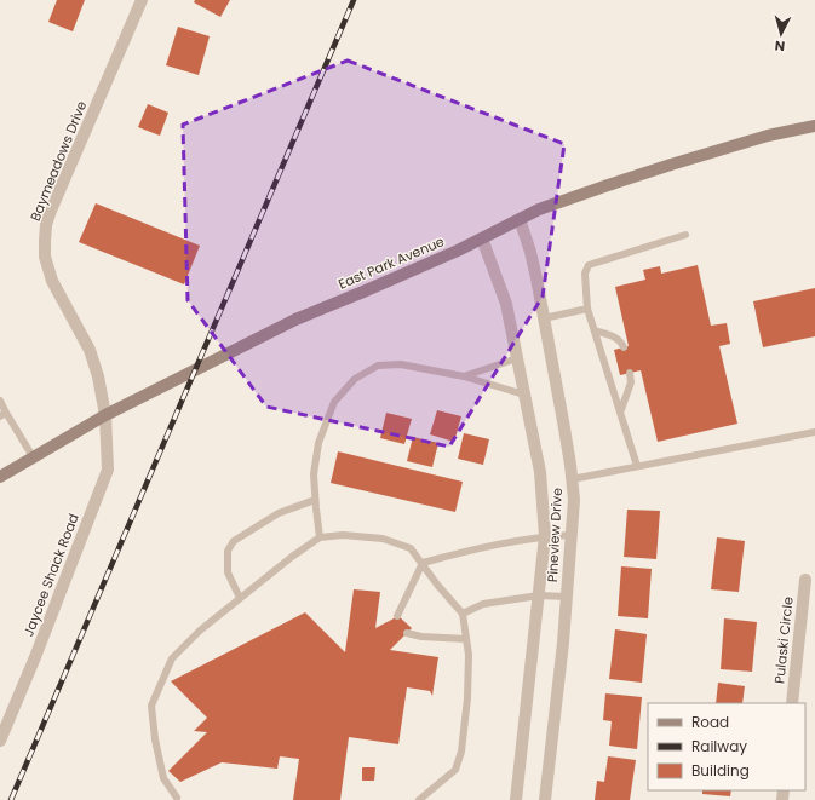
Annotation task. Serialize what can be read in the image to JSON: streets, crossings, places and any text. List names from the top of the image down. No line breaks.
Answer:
{"streets":{"main road":["East Park Avenue"],"street":["Baymeadows Drive","Pineview Drive","Jaycee Shack Road","Pulaski Circle"]},"crossings":[["Baymeadows Drive","East Park Avenue"],["Baymeadows Drive","Jaycee Shack Road"],["East Park Avenue","Pineview Drive"],["East Park Avenue","Jaycee Shack Road"]],"legend":["Road","Railway","Building"],"north":"bottom"}
